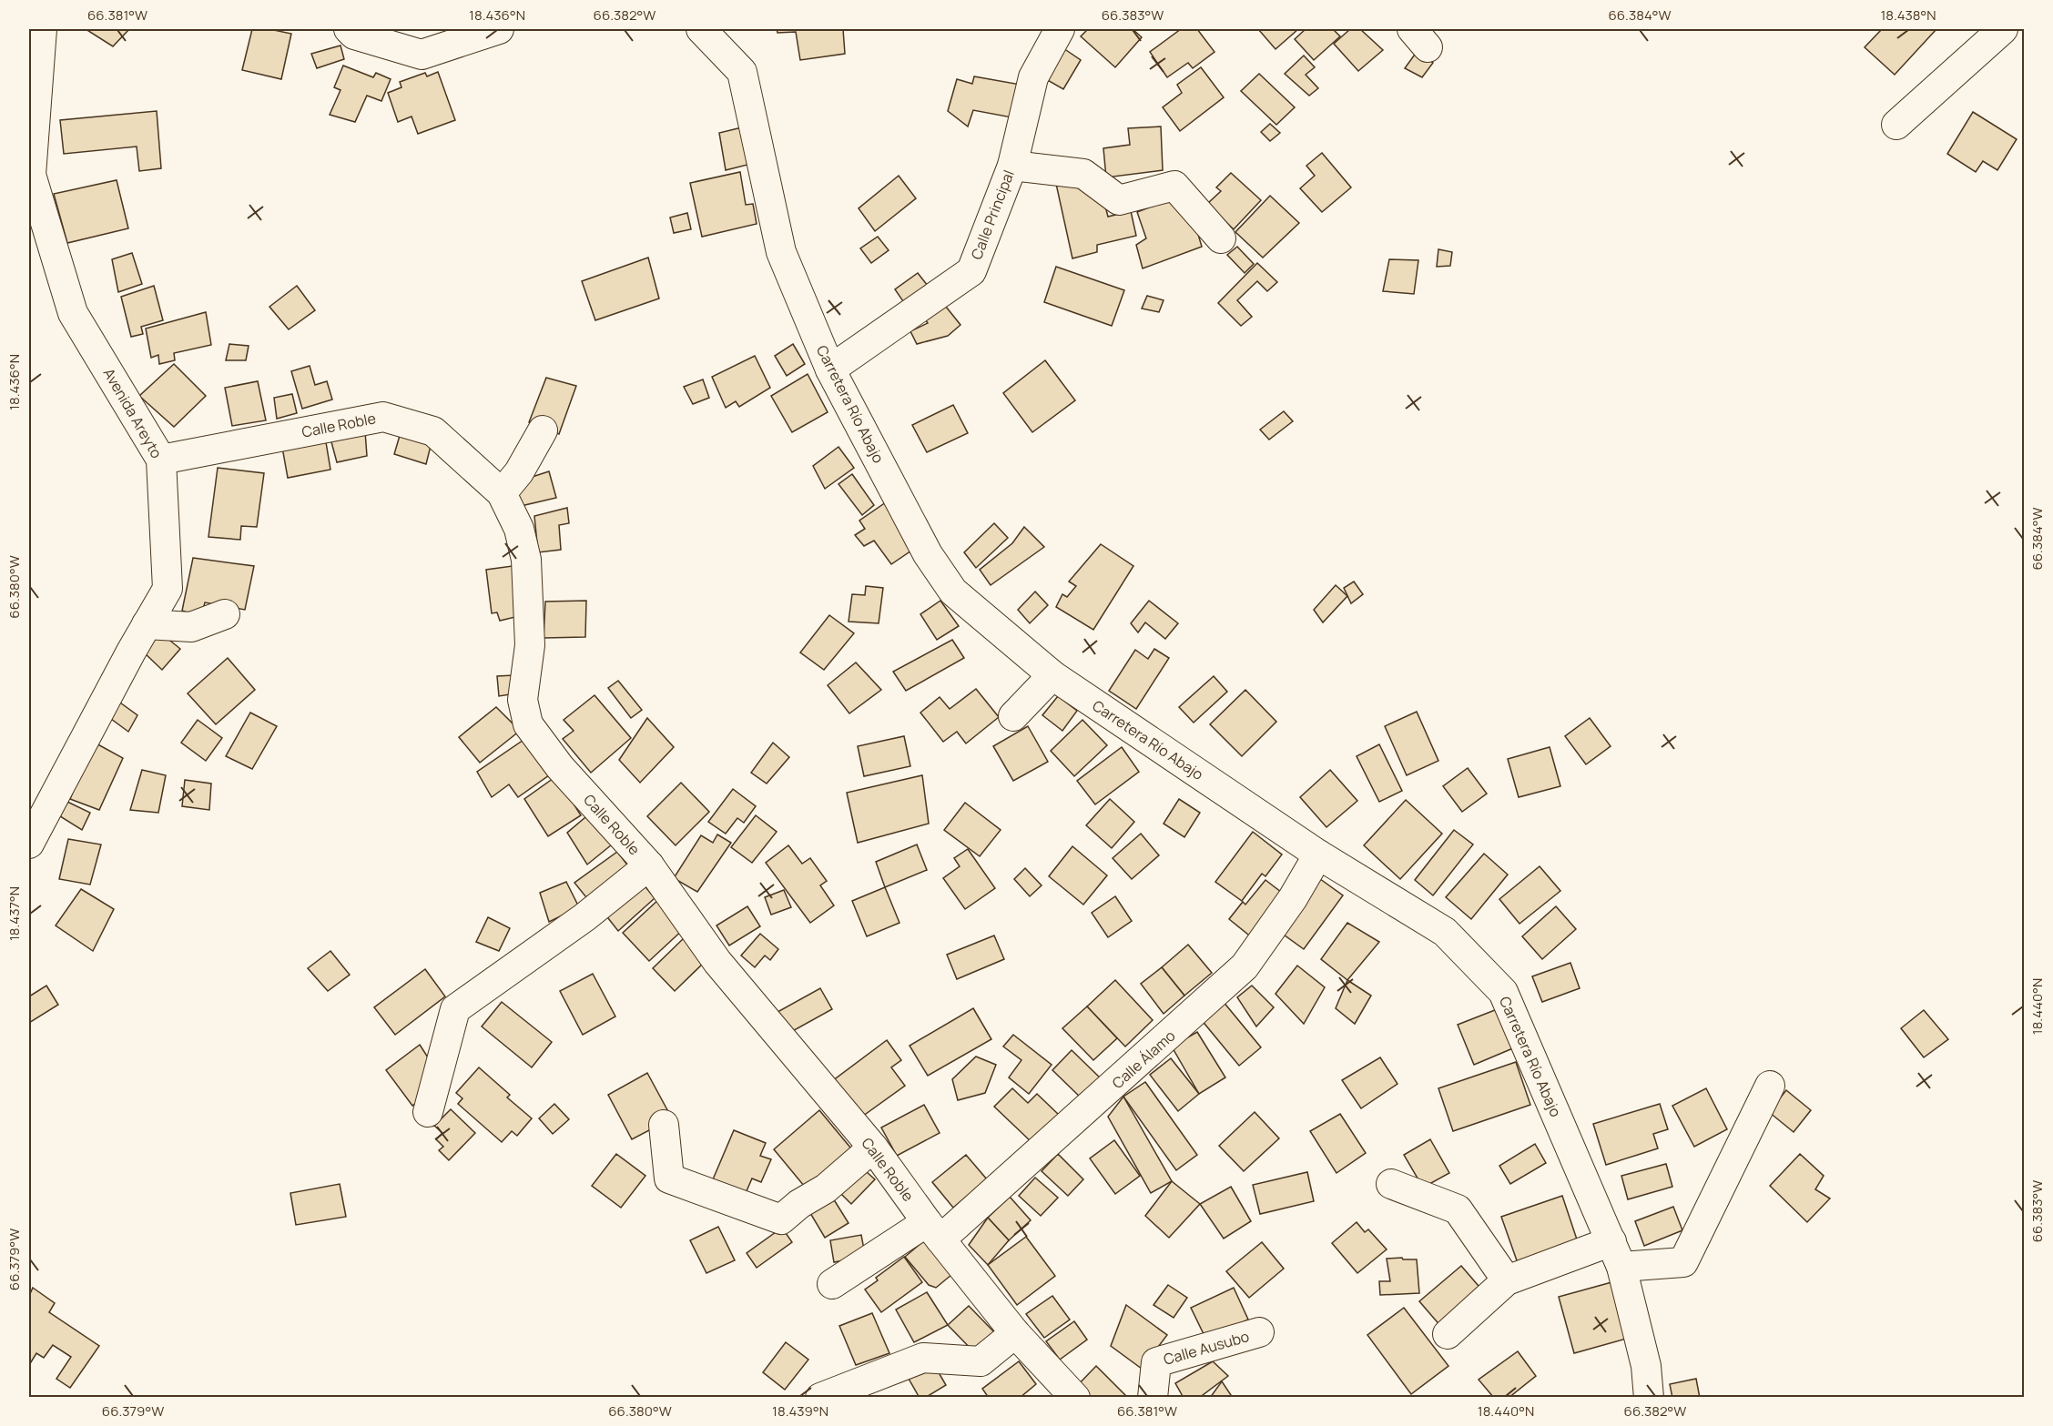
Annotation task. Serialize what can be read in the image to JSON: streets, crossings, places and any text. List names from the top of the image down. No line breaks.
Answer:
{"streets":{"street":["Calle Principal","Carretera Río Abajo","Avenida Areyto","Calle Roble","Calle Álamo","Calle Ausubo"]},"crossings":[["Calle Principal","Carretera Río Abajo"],["Carretera Río Abajo","Calle Álamo"],["Avenida Areyto","Calle Roble"],["Calle Roble","Calle Álamo"]],"coordinates":["66.381°W","18.436°N","66.382°W","66.383°W","66.384°W","18.438°N","66.380°W","18.437°N","18.440°N","66.379°W","18.439°N"]}
